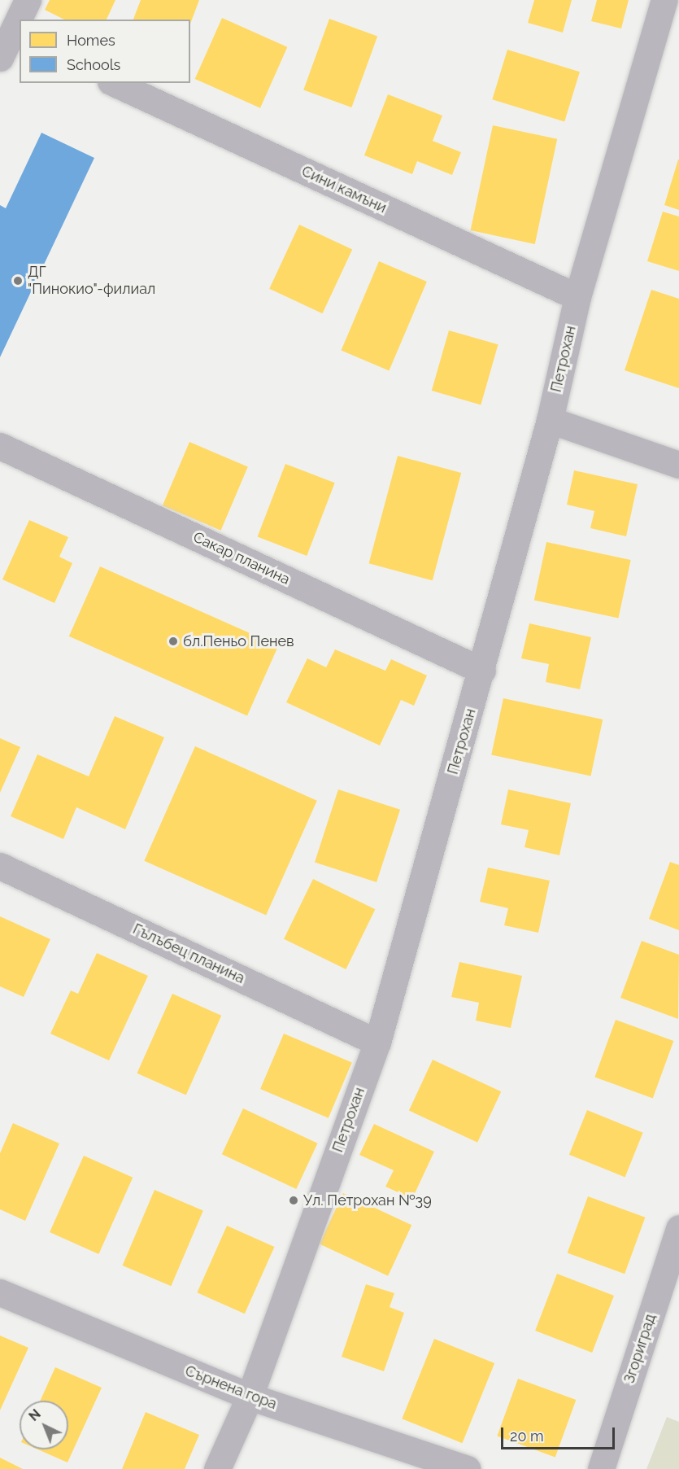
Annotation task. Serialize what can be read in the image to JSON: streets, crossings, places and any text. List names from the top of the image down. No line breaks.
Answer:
{"streets":{"street":["Сини камъни","Петрохан","Сакар планина","Гълъбец планина","Згориград","Сърнена гора"]},"crossings":[["Сини камъни","Петрохан"],["Петрохан","Сакар планина"],["Петрохан","Гълъбец планина"],["Петрохан","Сърнена гора"]],"places":["ДГ \"Пинокио\"-филиал","бл.Пеньо Пенев","Ул. Петрохан №39"],"legend":["Homes","Schools"],"scale_bar":"20 m","north":"top left"}
